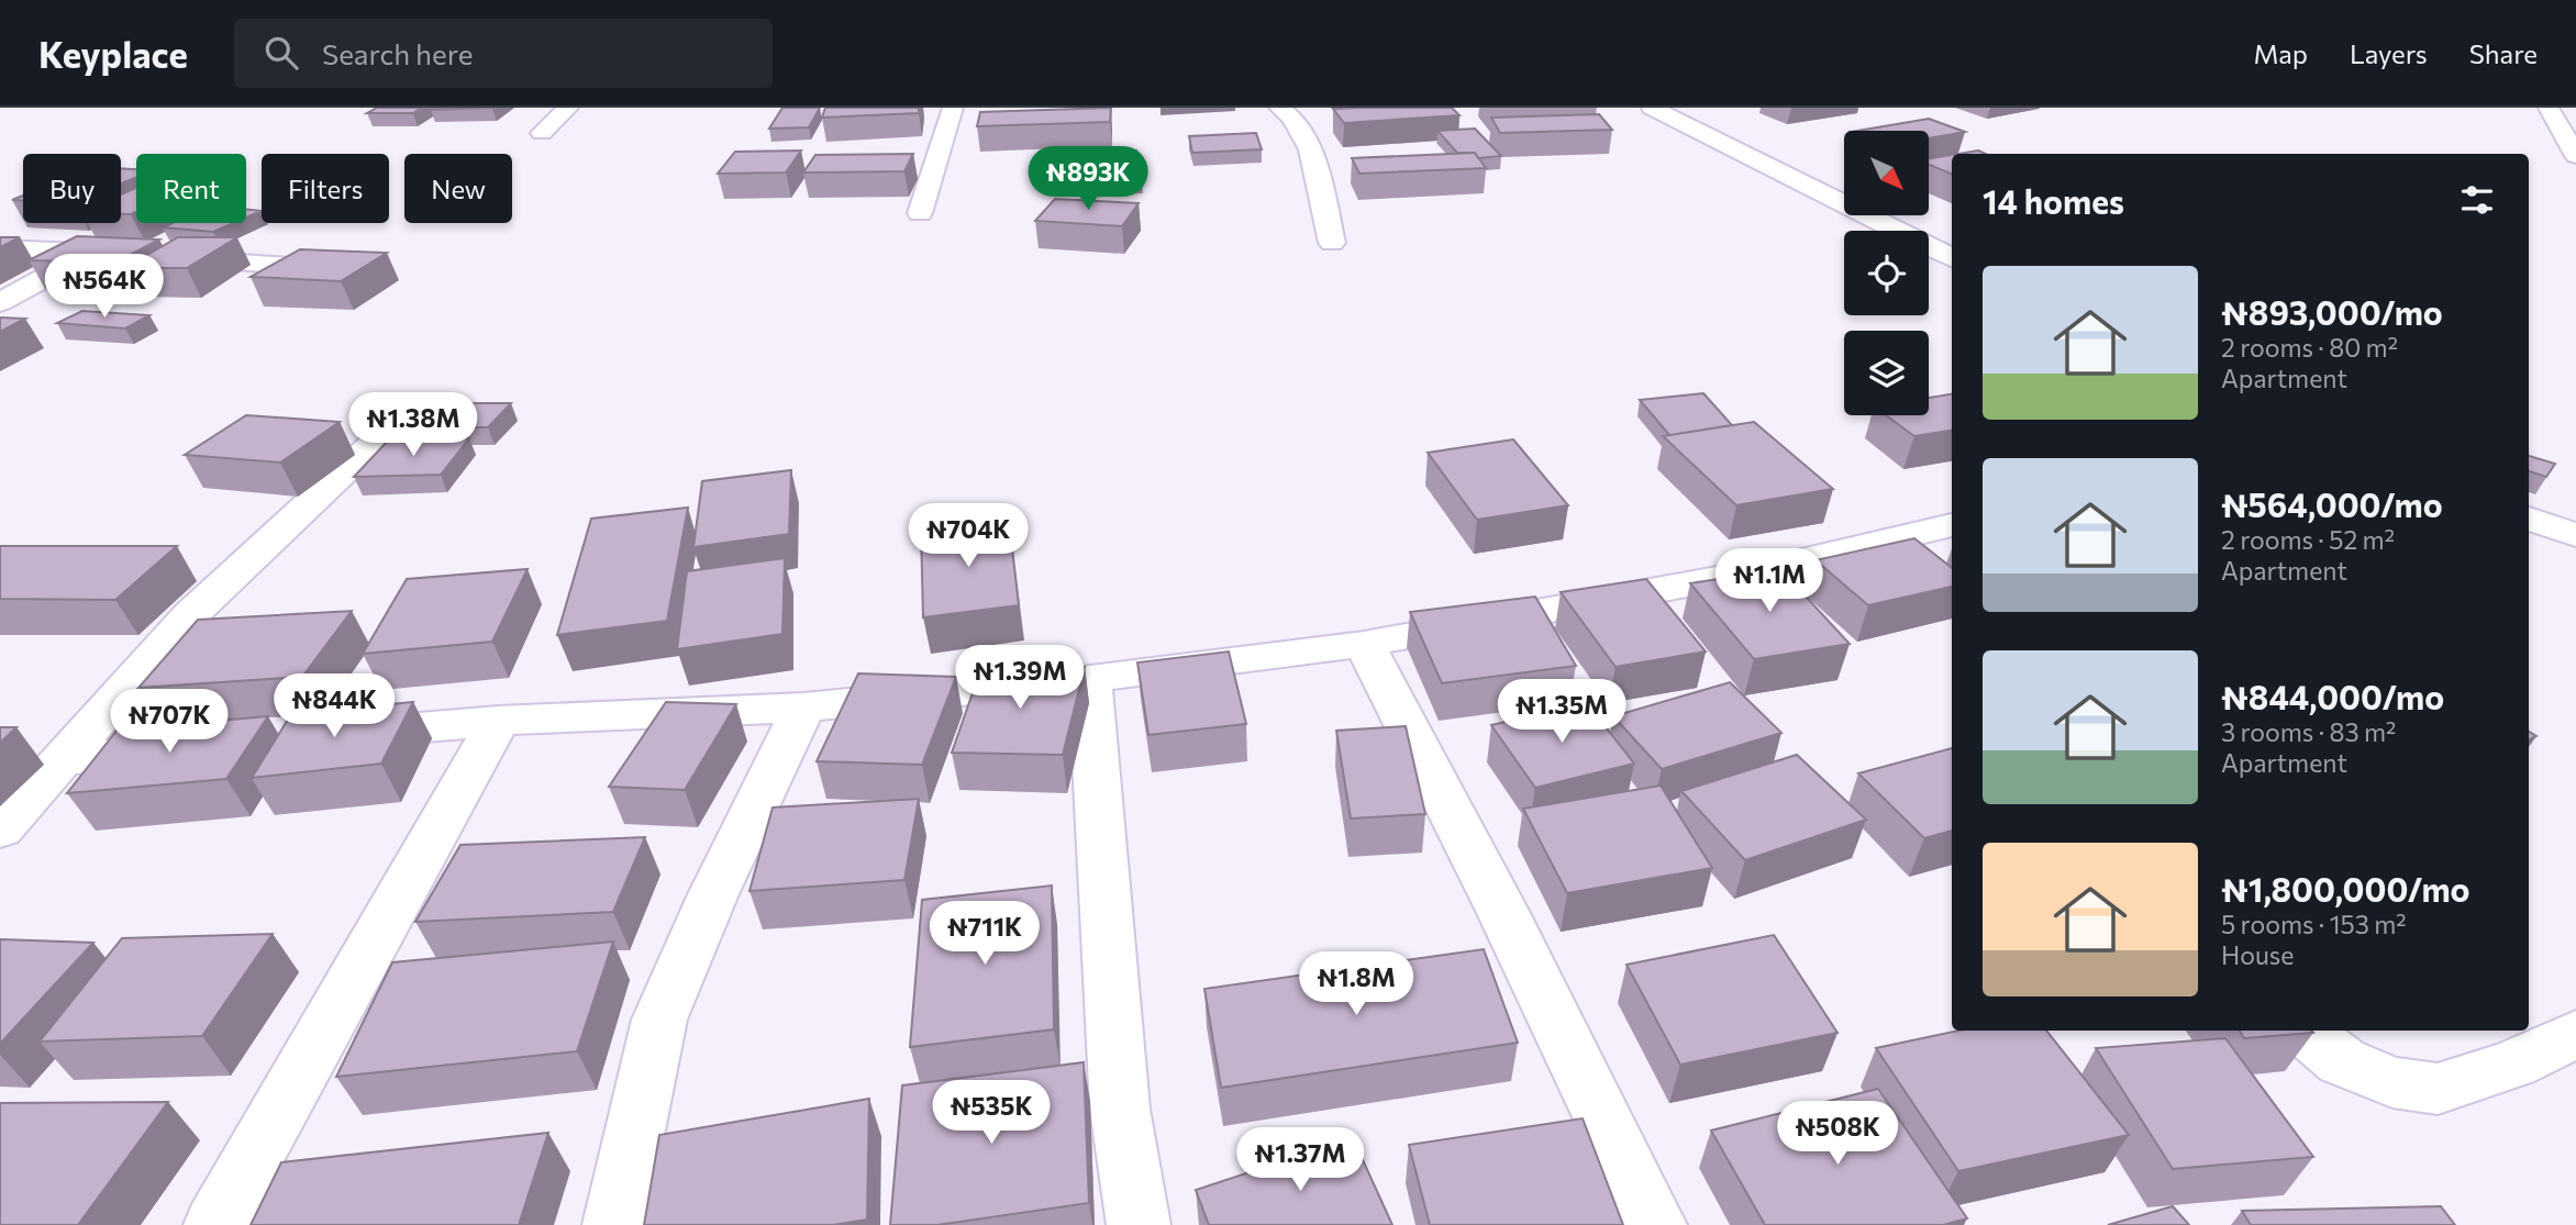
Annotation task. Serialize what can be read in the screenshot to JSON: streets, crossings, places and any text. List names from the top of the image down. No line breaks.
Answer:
{"north":"bottom right","page":{"header":"Keyplace","search":"Search here","nav":["Map","Layers","Share"],"price":["₦893K","₦564K","₦1.38M","₦704K","₦1.1M","₦1.39M","₦844K","₦1.35M","₦707K","₦711K","₦1.8M","₦535K","₦508K","₦1.37M"],"chip":["Buy","Rent","Filters","New"],"heading":"14 homes","list":[{"name":"₦893,000/mo","note":"2 rooms · 80 m² · Apartment"},{"name":"₦564,000/mo","note":"2 rooms · 52 m² · Apartment"},{"name":"₦844,000/mo","note":"3 rooms · 83 m² · Apartment"},{"name":"₦1,800,000/mo","note":"5 rooms · 153 m² · House"}]}}
